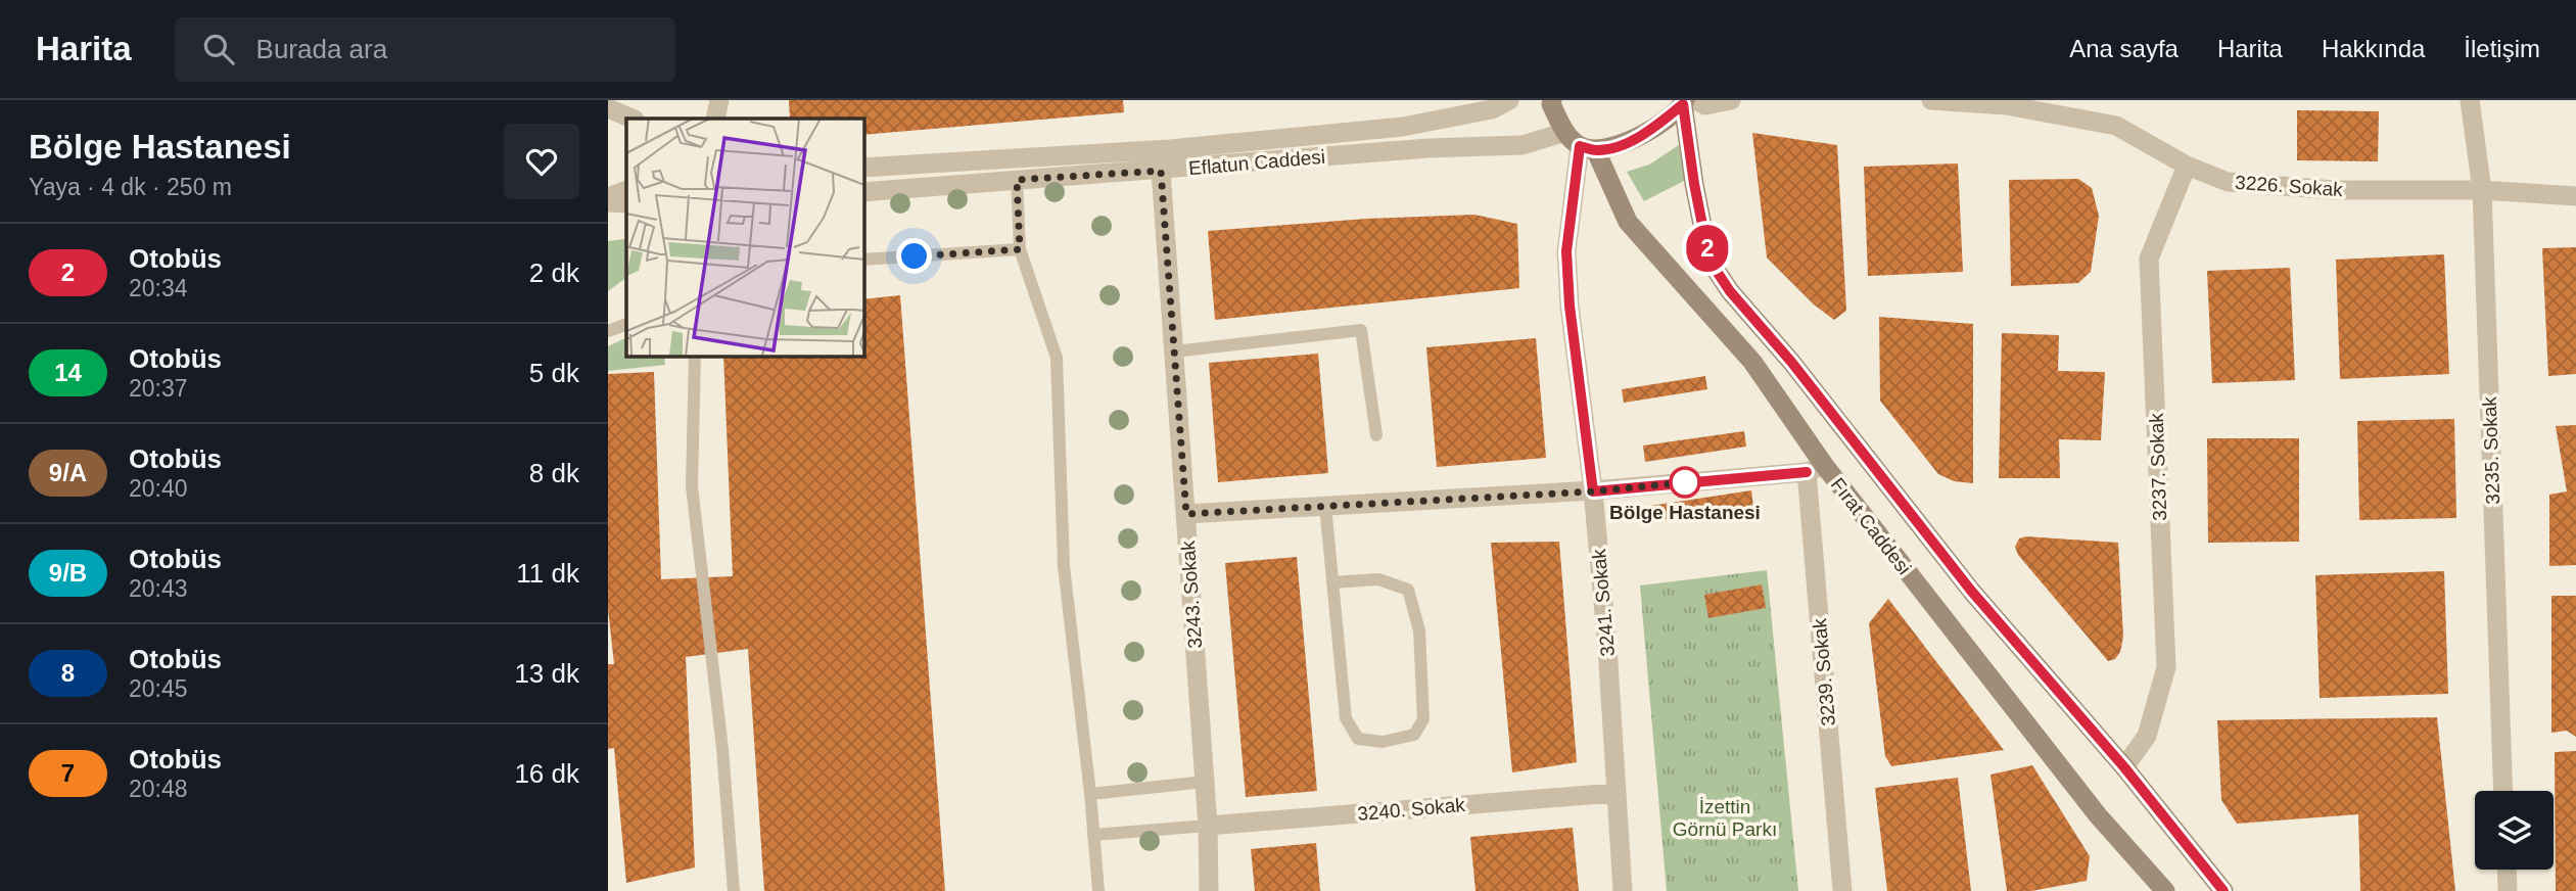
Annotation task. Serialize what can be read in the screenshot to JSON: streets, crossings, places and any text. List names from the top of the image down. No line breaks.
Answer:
{"streets":{"main road":["Fırat Caddesi"],"street":["Eflatun Caddesi","3226. Sokak","3235. Sokak","3237. Sokak","3243. Sokak","3241. Sokak","3239. Sokak","3240. Sokak"]},"crossings":[["Eflatun Caddesi","Fırat Caddesi"],["Eflatun Caddesi","3243. Sokak"],["Eflatun Caddesi","3241. Sokak"],["3226. Sokak","3235. Sokak"],["3226. Sokak","3237. Sokak"],["Fırat Caddesi","3241. Sokak"],["Fırat Caddesi","3239. Sokak"],["3243. Sokak","3240. Sokak"],["3241. Sokak","3240. Sokak"]],"parks":["İzettin Görnü Parkı"],"places":["Bölge Hastanesi"],"lines":["bus line 2"],"page":{"header":"Harita","search":"Burada ara","nav":["Ana sayfa","Harita","Hakkında","İletişim"],"heading":["Bölge Hastanesi","Yaya · 4 dk · 250 m"],"on_map":"2","list":[{"mark":"2","name":"Otobüs","note":"20:34","value":"2 dk"},{"mark":"14","name":"Otobüs","note":"20:37","value":"5 dk"},{"mark":"9/A","name":"Otobüs","note":"20:40","value":"8 dk"},{"mark":"9/B","name":"Otobüs","note":"20:43","value":"11 dk"},{"mark":"8","name":"Otobüs","note":"20:45","value":"13 dk"},{"mark":"7","name":"Otobüs","note":"20:48","value":"16 dk"}]}}
